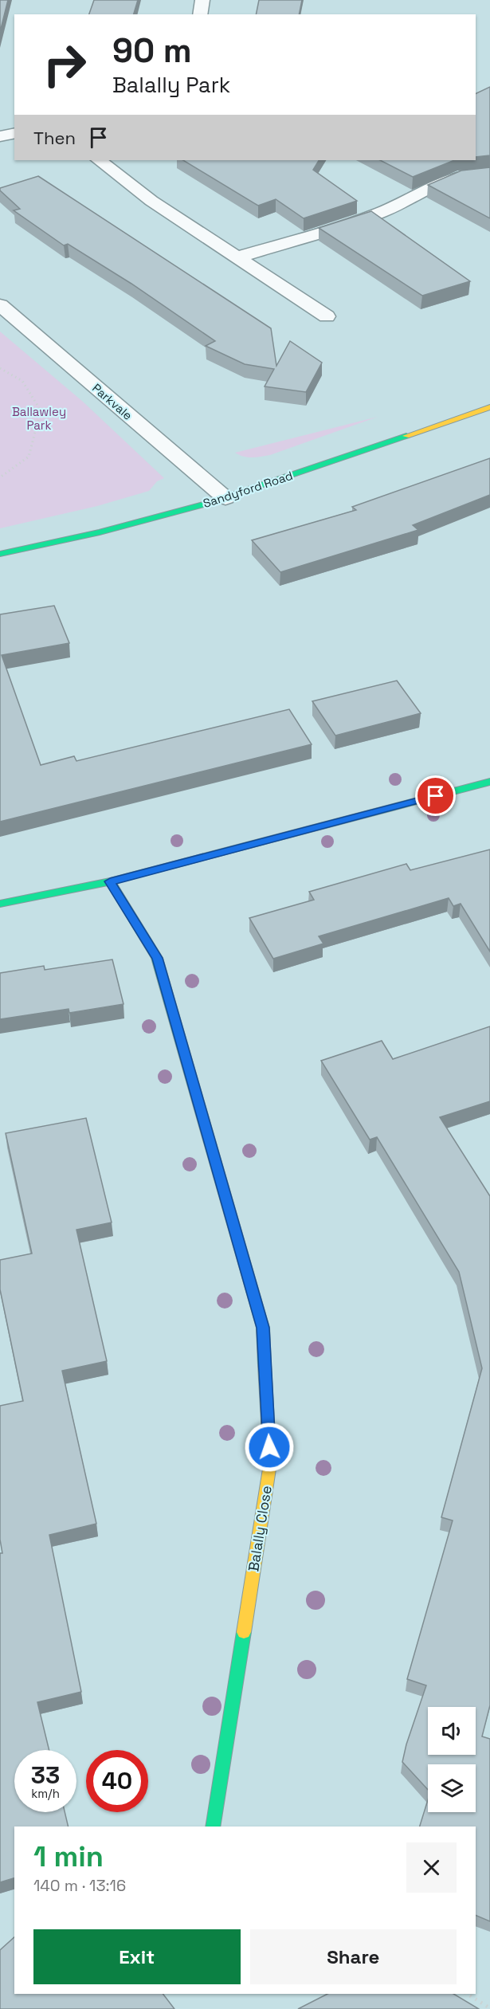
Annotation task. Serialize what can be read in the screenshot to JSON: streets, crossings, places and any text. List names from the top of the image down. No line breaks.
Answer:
{"streets":{"street":["Parkvale","Sandyford Road","Balally Close"]},"crossings":[["Parkvale","Sandyford Road"]],"parks":["Ballawley Park"],"page":{"turn":["90 m","Balally Park"],"then":"Then","speed":"33 km/h","limit":"40","heading":["1 min","140 m · 13:16"],"buttons":["Exit","Share"]}}
